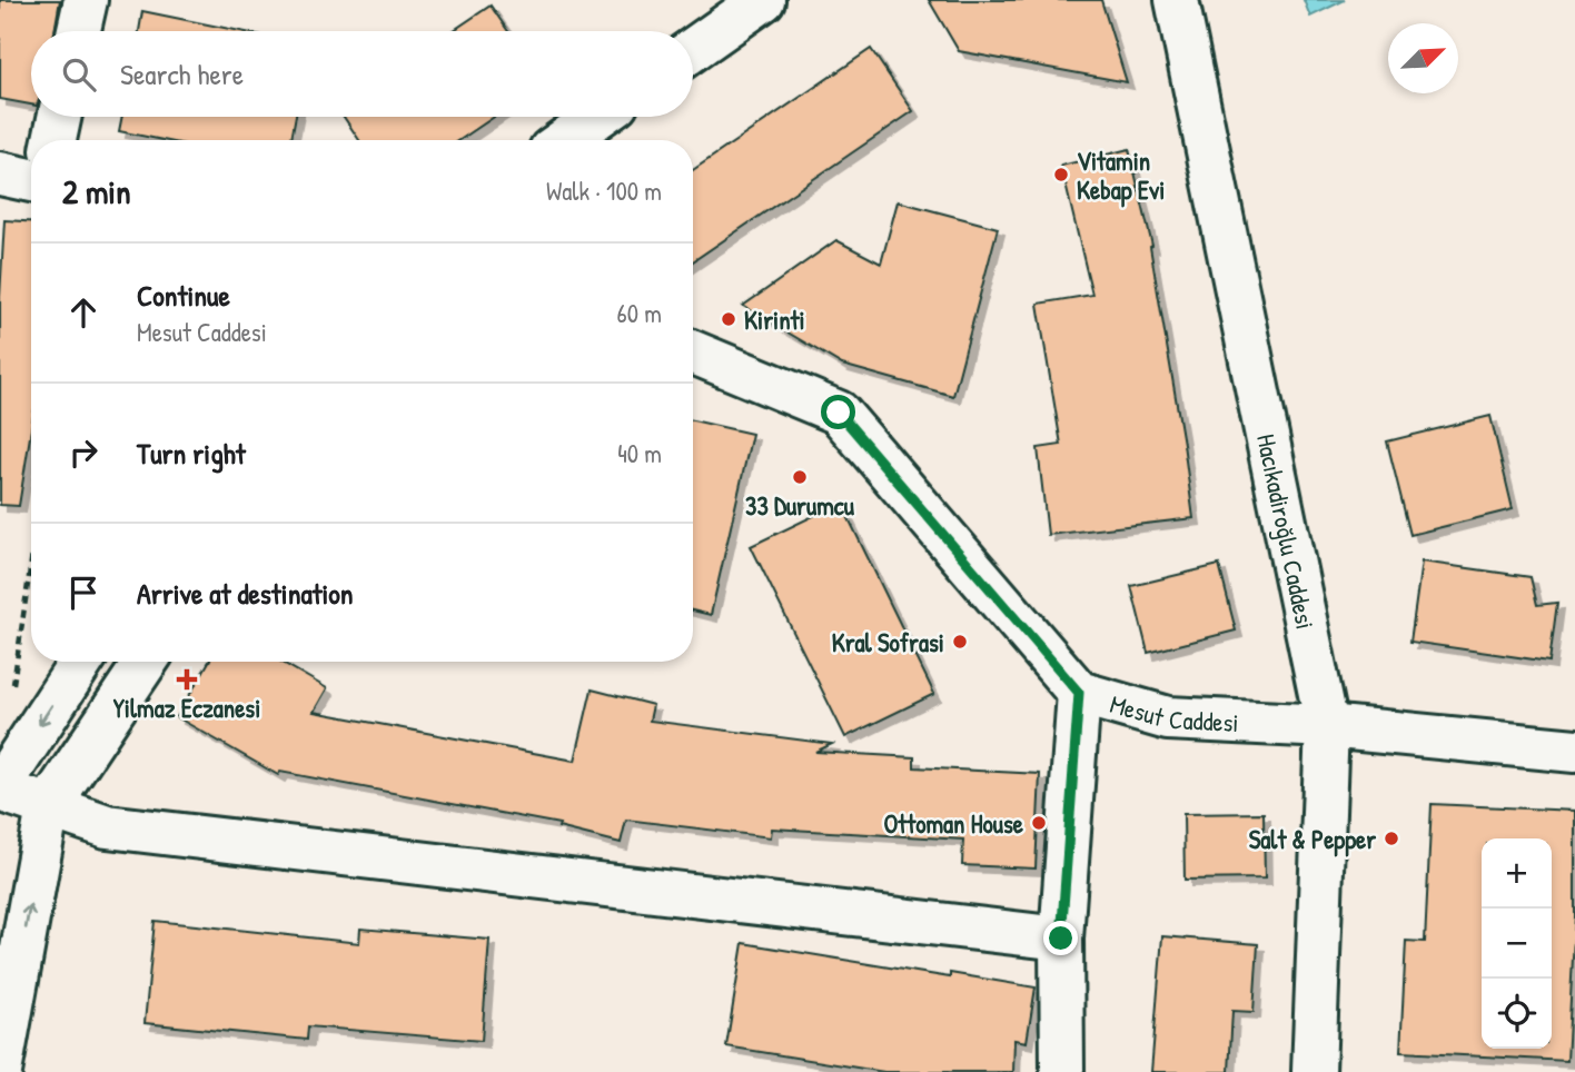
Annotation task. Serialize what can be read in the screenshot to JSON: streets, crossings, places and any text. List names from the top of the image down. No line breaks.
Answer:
{"streets":{"street":["Hacıkadiroğlu Caddesi","Mesut Caddesi"]},"crossings":[["Hacıkadiroğlu Caddesi","Mesut Caddesi"]],"places":{"other":["Vitamin Kebap Evi","Kirinti","33 Durumcu","Kral Sofrasi","Ottoman House","Salt & Pepper"],"health":["Yilmaz Eczanesi"]},"north":"top right","page":{"search":"Search here","heading":["2 min","Walk · 100 m"],"list":[["Continue","Mesut Caddesi","60 m"],["Turn right","40 m"],"Arrive at destination"],"map_buttons":["+","−"]}}
